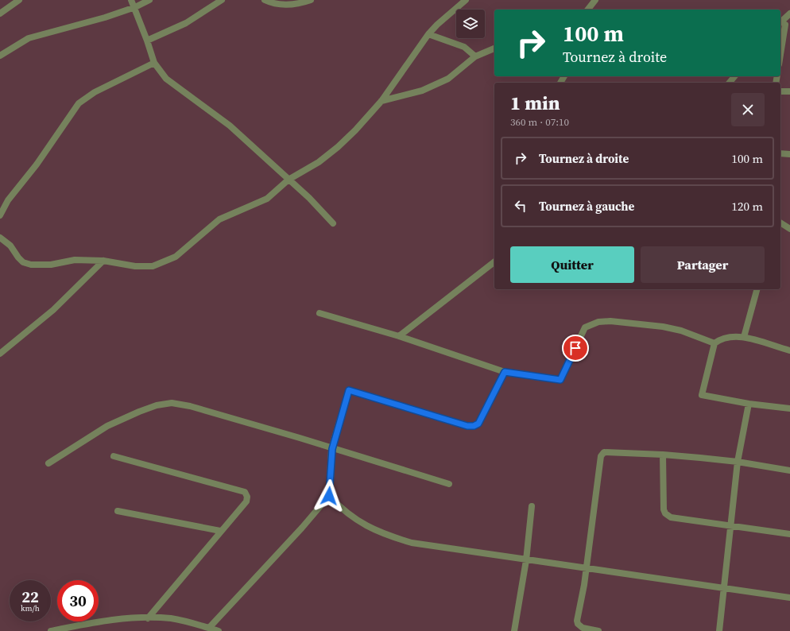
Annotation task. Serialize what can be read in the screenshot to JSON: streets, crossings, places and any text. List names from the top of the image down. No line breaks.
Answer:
{"page":{"turn":["100 m","Tournez à droite"],"heading":["1 min","360 m · 07:10"],"list":[{"name":"Tournez à droite","value":"100 m"},{"name":"Tournez à gauche","value":"120 m"}],"buttons":["Quitter","Partager"],"speed":"22 km/h","limit":"30"}}
